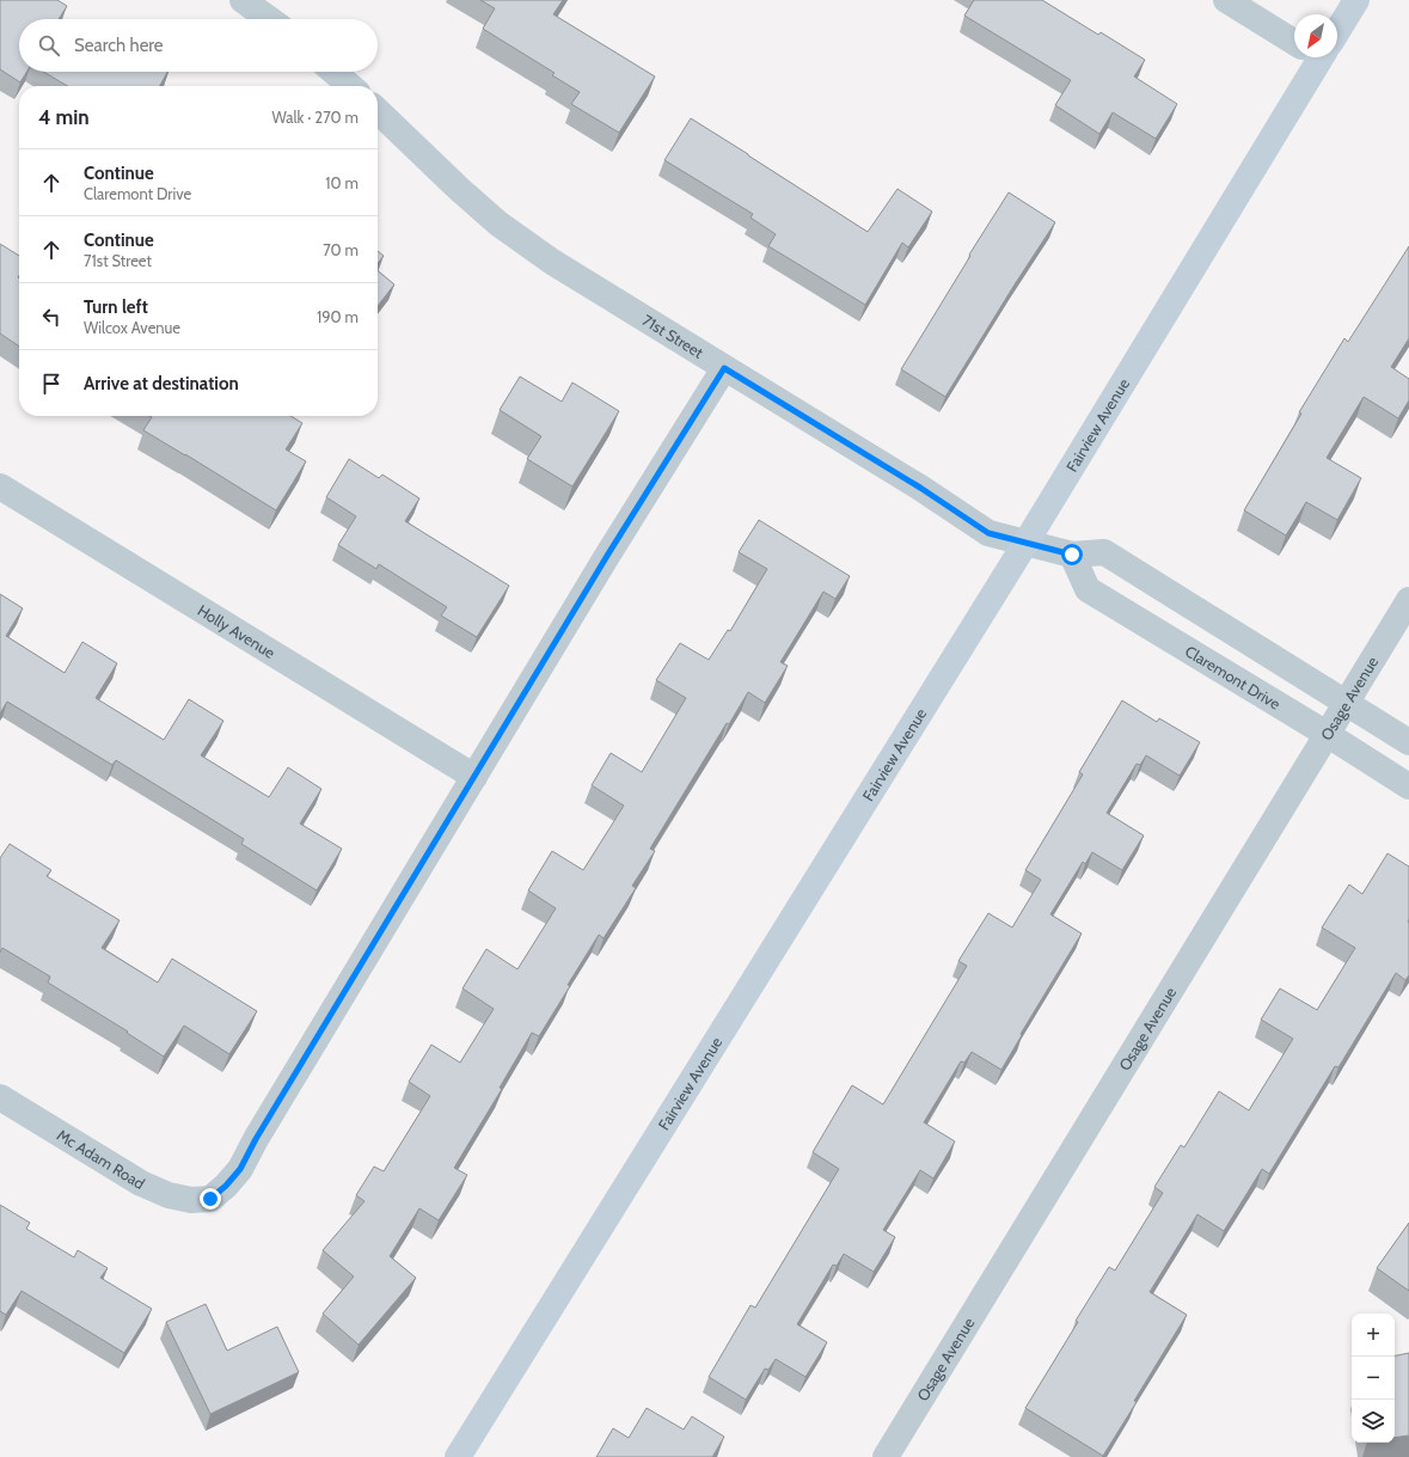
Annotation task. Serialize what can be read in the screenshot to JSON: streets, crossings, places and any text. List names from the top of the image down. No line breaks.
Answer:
{"streets":{"street":["71st Street","Fairview Avenue","Holly Avenue","Claremont Drive","Osage Avenue","Mc Adam Road"]},"crossings":[["71st Street","Fairview Avenue"],["Holly Avenue","Mc Adam Road"],["Claremont Drive","Osage Avenue"]],"north":"bottom left","page":{"search":"Search here","heading":["4 min","Walk · 270 m"],"list":[["Continue","Claremont Drive","10 m"],["Continue","71st Street","70 m"],["Turn left","Wilcox Avenue","190 m"],"Arrive at destination"],"map_buttons":["+","−"]}}
